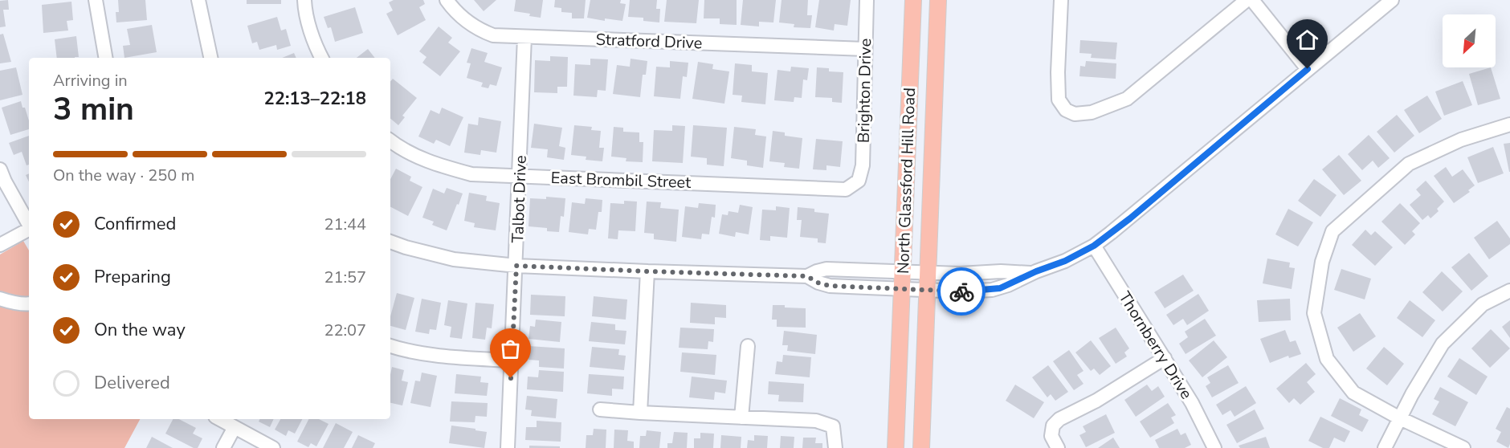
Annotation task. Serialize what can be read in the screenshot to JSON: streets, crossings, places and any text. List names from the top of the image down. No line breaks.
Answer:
{"streets":{"main road":["North Glassford Hill Road"],"street":["Stratford Drive","Brighton Drive","East Brombil Street","Talbot Drive","Thornberry Drive"]},"crossings":[["Stratford Drive","Brighton Drive"],["Stratford Drive","Talbot Drive"],["Brighton Drive","East Brombil Street"],["East Brombil Street","Talbot Drive"]],"north":"bottom left","page":{"heading":["3 min","Arriving in","22:13–22:18"],"bar":"On the way · 250 m","list":[["Confirmed","21:44"],["Preparing","21:57"],["On the way","22:07"],"Delivered"]}}
